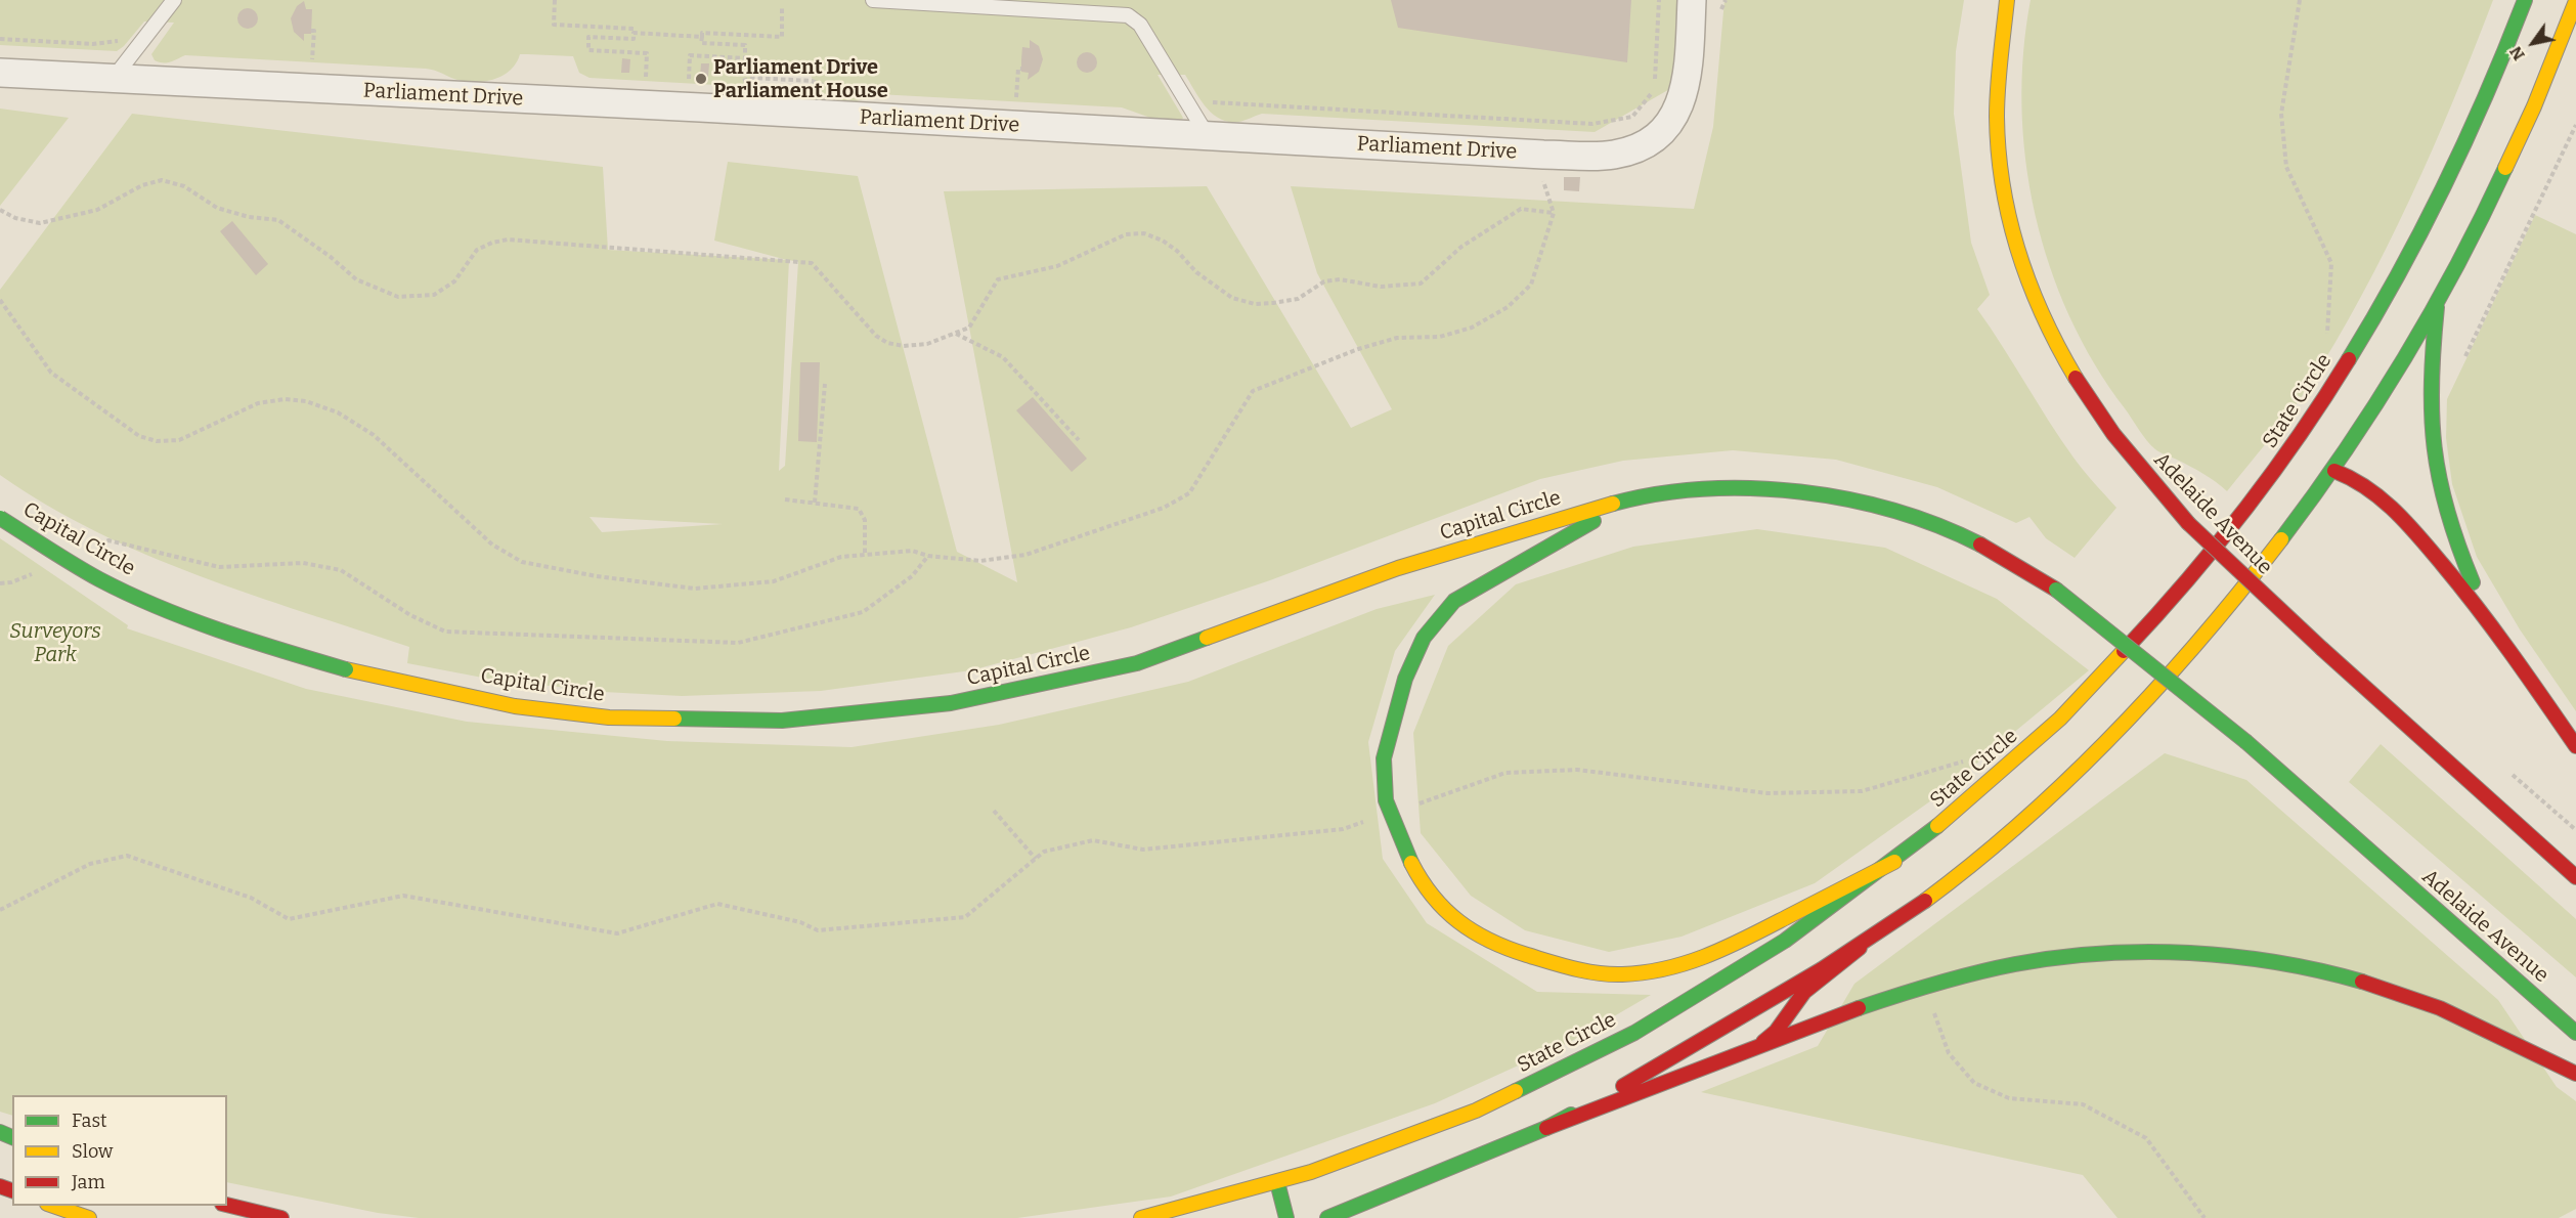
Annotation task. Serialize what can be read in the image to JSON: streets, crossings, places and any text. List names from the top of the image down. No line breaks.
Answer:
{"streets":{"main road":["State Circle","Adelaide Avenue","Capital Circle"],"street":["Parliament Drive"]},"crossings":[["Adelaide Avenue","Capital Circle"]],"parks":["Surveyors Park"],"places":["Parliament Drive Parliament House"],"legend":["Fast","Slow","Jam"],"north":"bottom left"}
